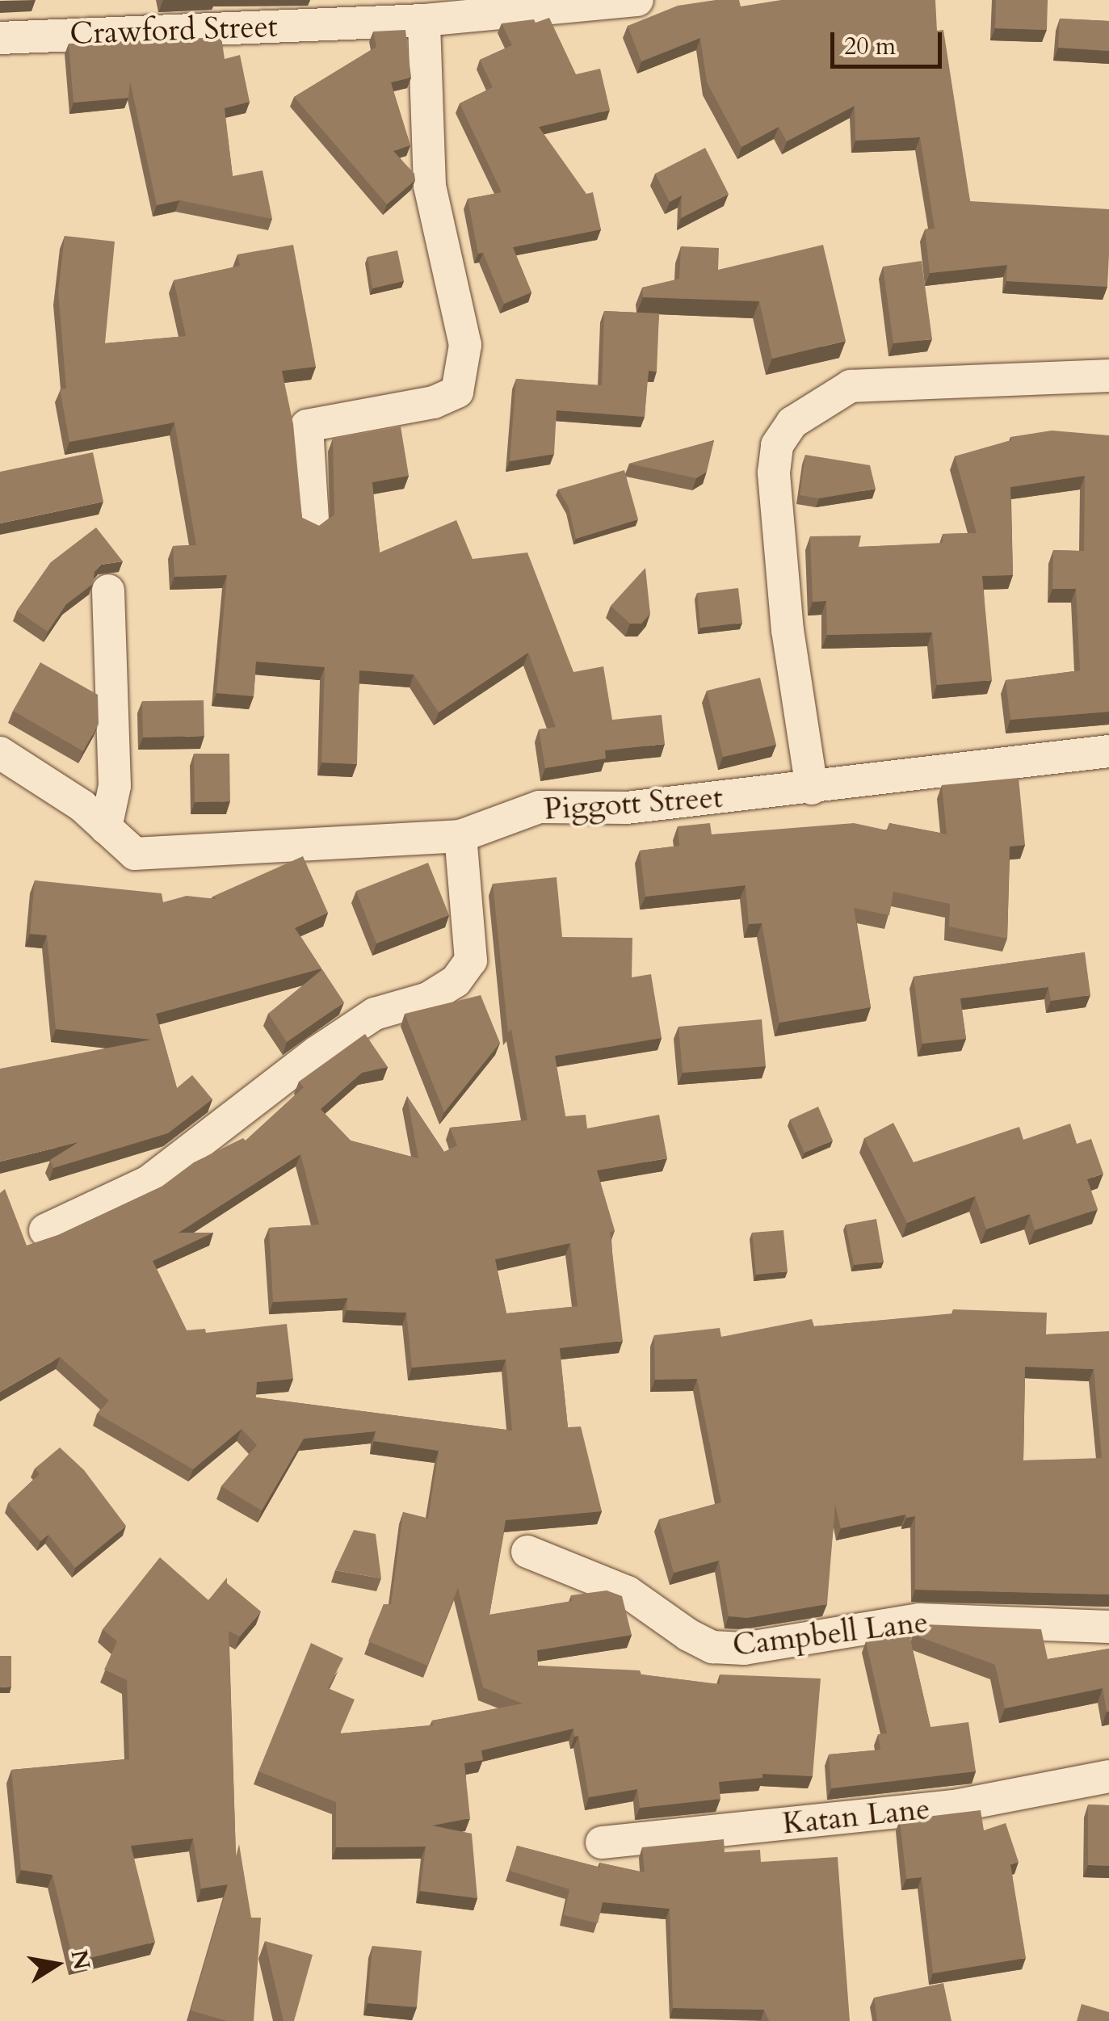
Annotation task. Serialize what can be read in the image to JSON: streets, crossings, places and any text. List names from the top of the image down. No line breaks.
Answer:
{"streets":{"street":["Crawford Street","Piggott Street","Campbell Lane","Katan Lane"]},"scale_bar":"20 m","north":"right"}
